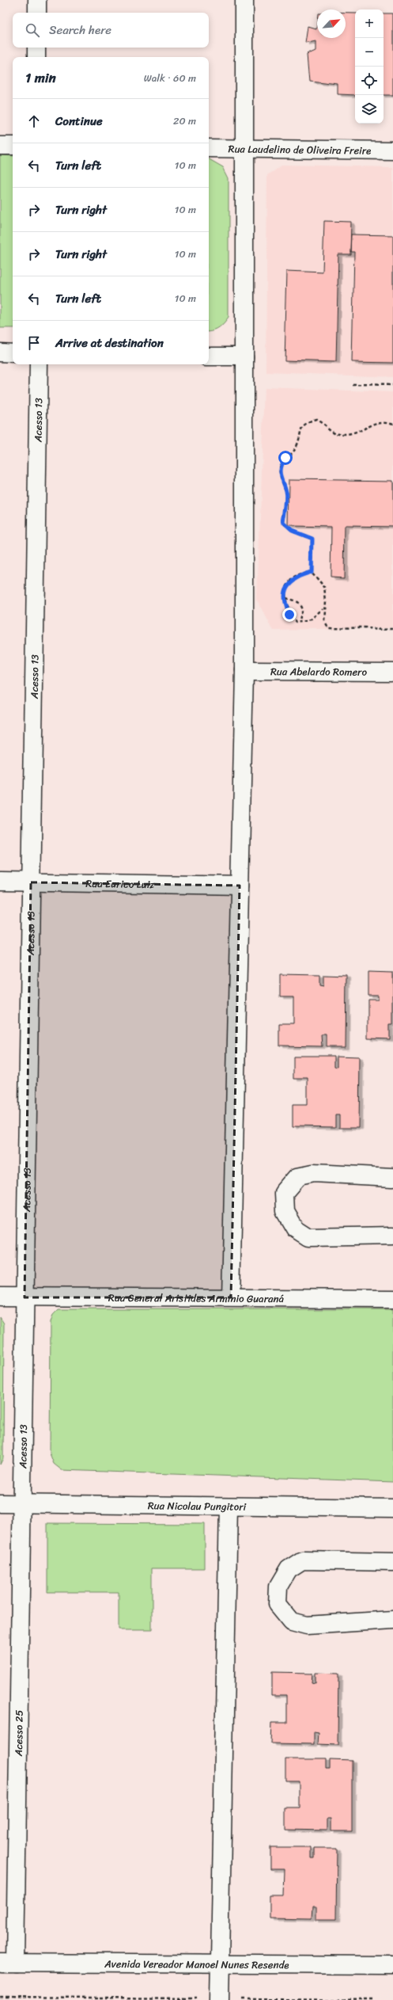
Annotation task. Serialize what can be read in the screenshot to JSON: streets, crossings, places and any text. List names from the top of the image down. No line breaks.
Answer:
{"streets":{"street":["Rua Laudelino de Oliveira Freire","Acesso 13","Rua Abelardo Romero","Rua Eurico Luiz","Rua General Aristides Armínio Guaraná","Rua Nicolau Pungitori","Acesso 25","Avenida Vereador Manoel Nunes Resende"]},"crossings":[["Acesso 13","Rua Eurico Luiz"],["Acesso 13","Rua General Aristides Armínio Guaraná"],["Acesso 13","Rua Nicolau Pungitori"],["Acesso 13","Acesso 25"],["Rua Nicolau Pungitori","Acesso 25"],["Acesso 25","Avenida Vereador Manoel Nunes Resende"]],"north":"top right","page":{"map_buttons":["+","−"],"search":"Search here","heading":["1 min","Walk · 60 m"],"list":[["Continue","20 m"],["Turn left","10 m"],["Turn right","10 m"],["Turn right","10 m"],["Turn left","10 m"],"Arrive at destination"]}}
